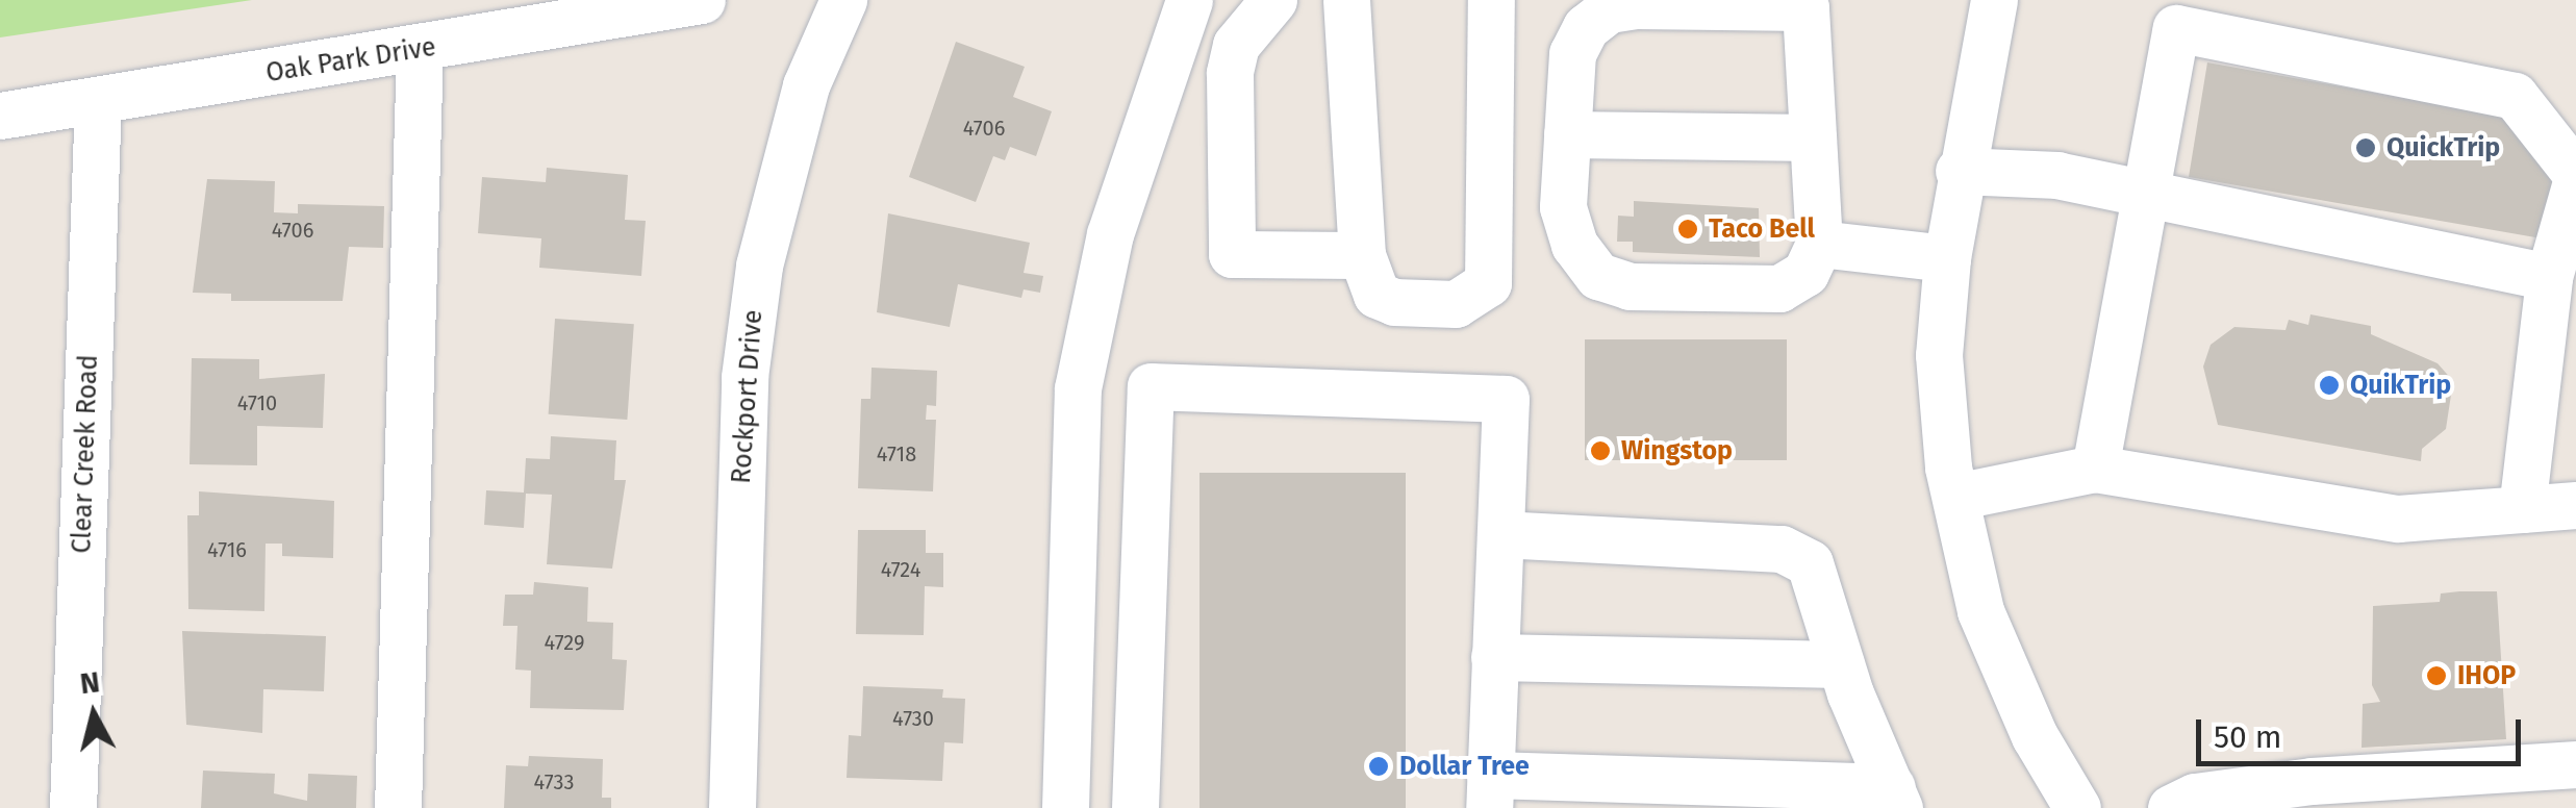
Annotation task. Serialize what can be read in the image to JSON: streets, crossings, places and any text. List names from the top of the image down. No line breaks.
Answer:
{"streets":{"street":["Oak Park Drive","Rockport Drive","Clear Creek Road"]},"crossings":[["Oak Park Drive","Clear Creek Road"]],"places":["QuickTrip","Taco Bell","QuikTrip","Wingstop","IHOP","Dollar Tree"],"house_numbers":["4706","4706","4710","4718","4716","4724","4729","4730","4733"],"scale_bar":"50 m","north":"top"}
